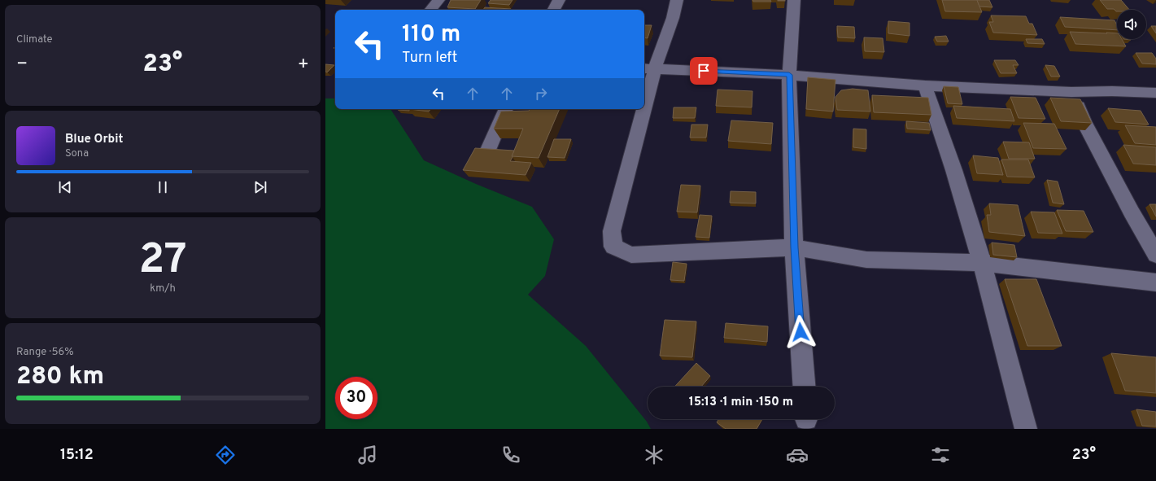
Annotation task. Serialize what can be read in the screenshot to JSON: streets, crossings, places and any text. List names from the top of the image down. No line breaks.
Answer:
{"page":{"tile":["Climate",["27","km/h"],["Range · 56%","280 km"]],"turn":["110 m","Turn left"],"heat":["−","23°","+"],"song":["Blue Orbit","Sona"],"limit":"30","trip":"15:13 · 1 min · 150 m","tabs":["15:12","23°"]}}
